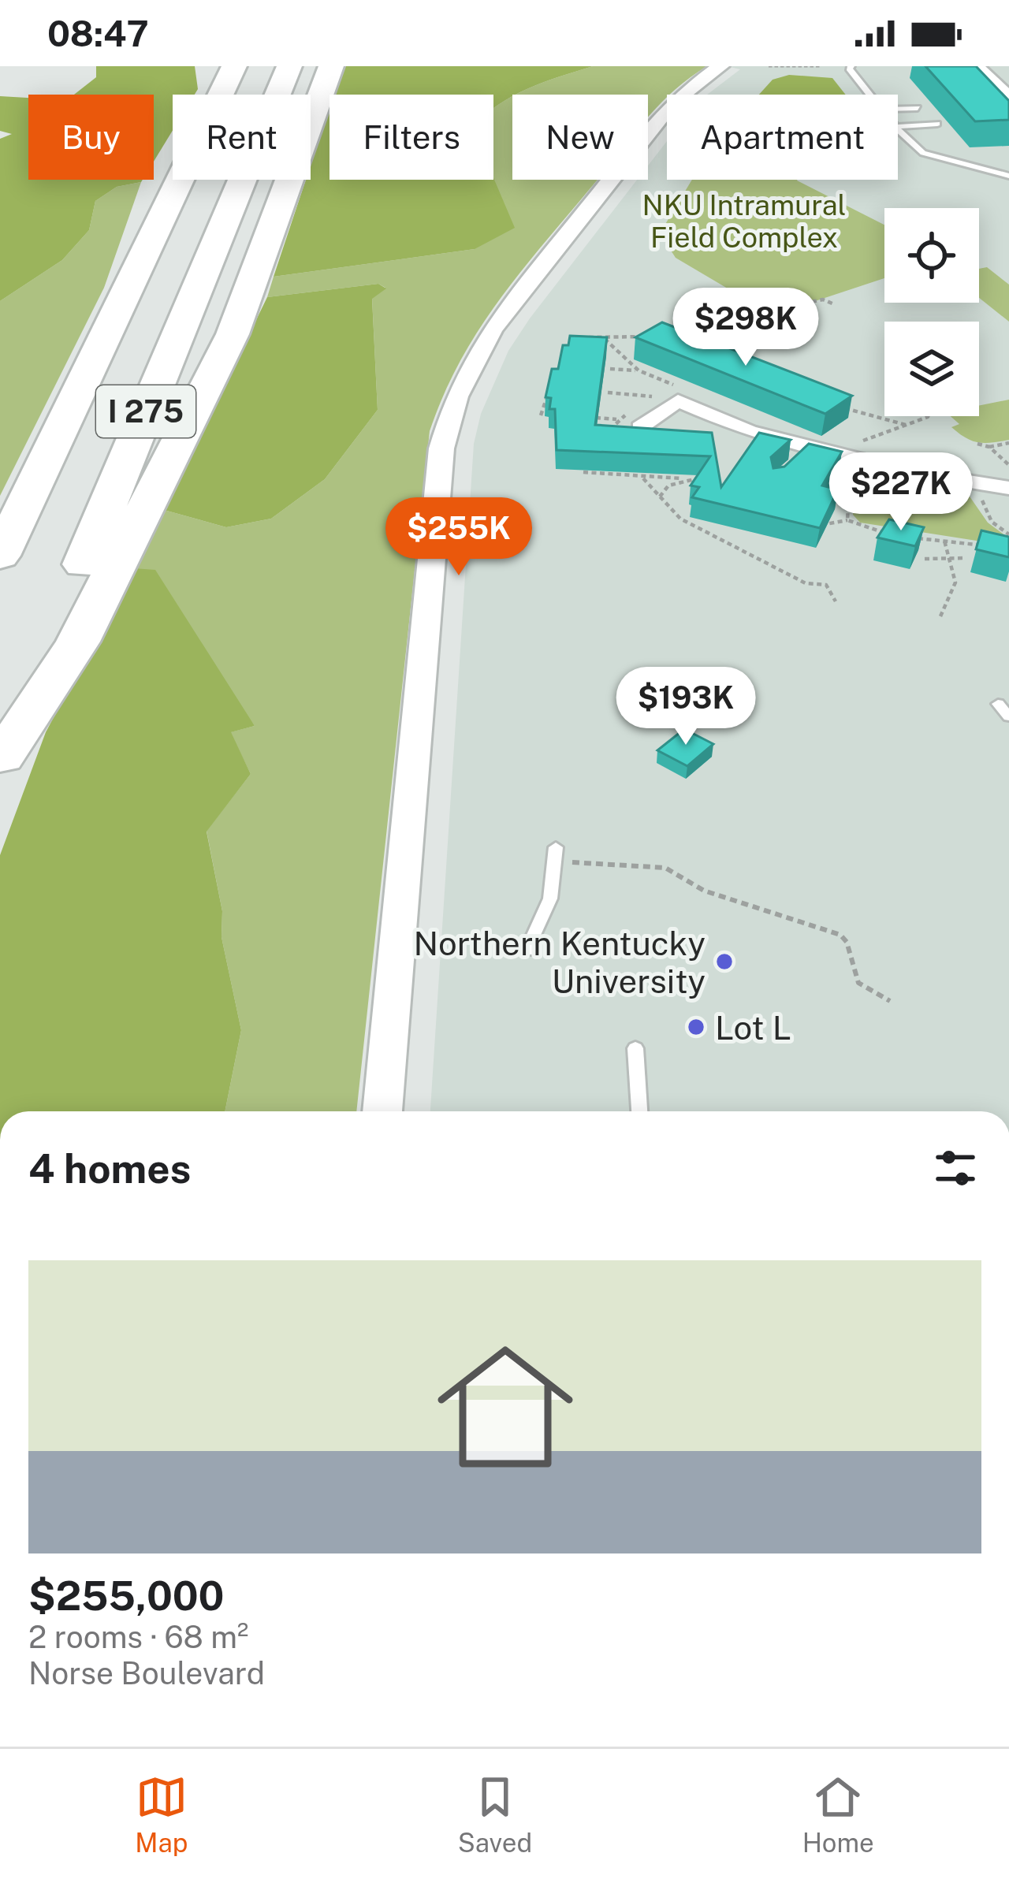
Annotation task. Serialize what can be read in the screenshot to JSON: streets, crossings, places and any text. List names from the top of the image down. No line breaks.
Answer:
{"streets":{"highway":["I 275"]},"parks":["NKU Intramural Field Complex"],"places":["Northern Kentucky University","Lot L"],"page":{"status":"08:47","chip":["Buy","Rent","Filters","New","Apartment"],"price":["$298K","$227K","$255K","$193K"],"heading":"4 homes","list":[{"name":"$255,000","note":"2 rooms · 68 m² · Norse Boulevard"}],"tabs":["Map","Saved","Home"]}}
